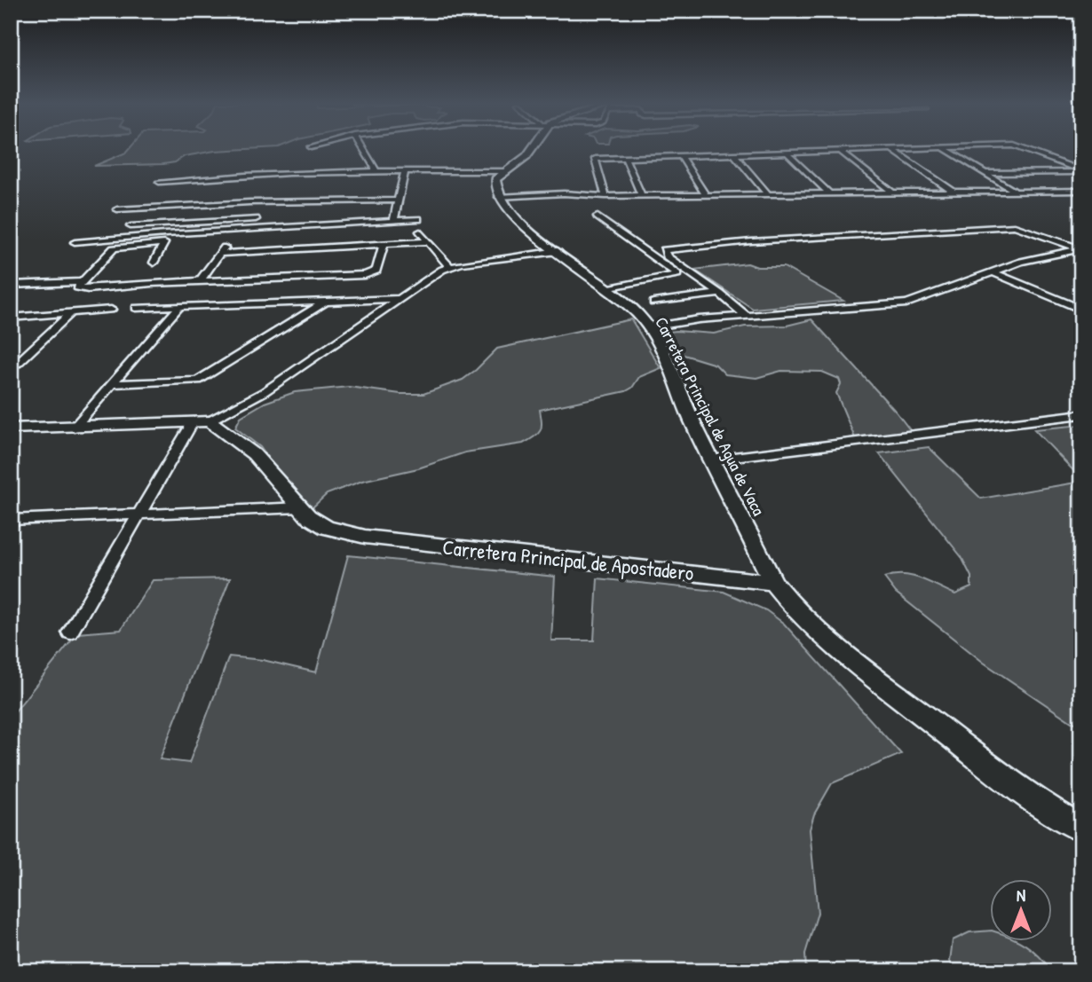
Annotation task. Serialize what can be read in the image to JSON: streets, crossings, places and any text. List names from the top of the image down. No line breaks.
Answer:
{"streets":{"street":["Carretera Principal de Agua de Vaca","Carretera Principal de Apostadero"]},"crossings":[["Carretera Principal de Agua de Vaca","Carretera Principal de Apostadero"]],"north":"top"}
